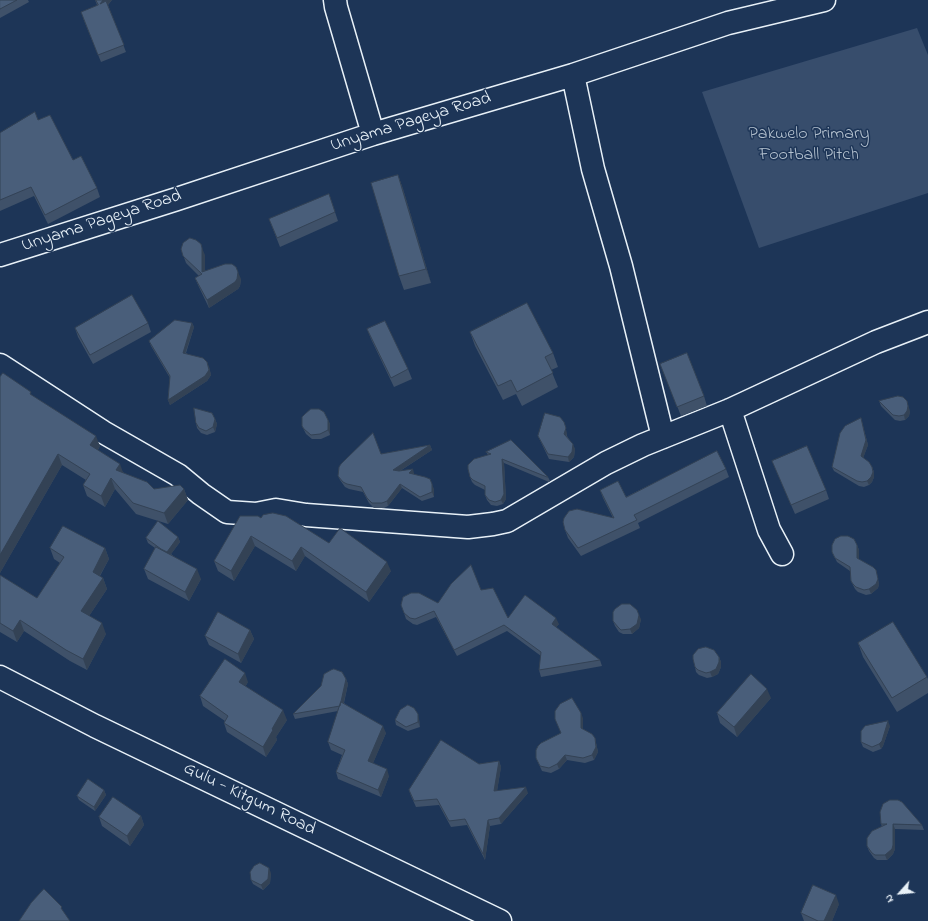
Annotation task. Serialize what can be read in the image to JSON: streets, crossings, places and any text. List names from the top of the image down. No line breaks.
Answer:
{"streets":{"street":["Unyama Pageya Road","Gulu - Kitgum Road"]},"parks":["Pakwelo Primary Football Pitch"],"north":"bottom left"}
